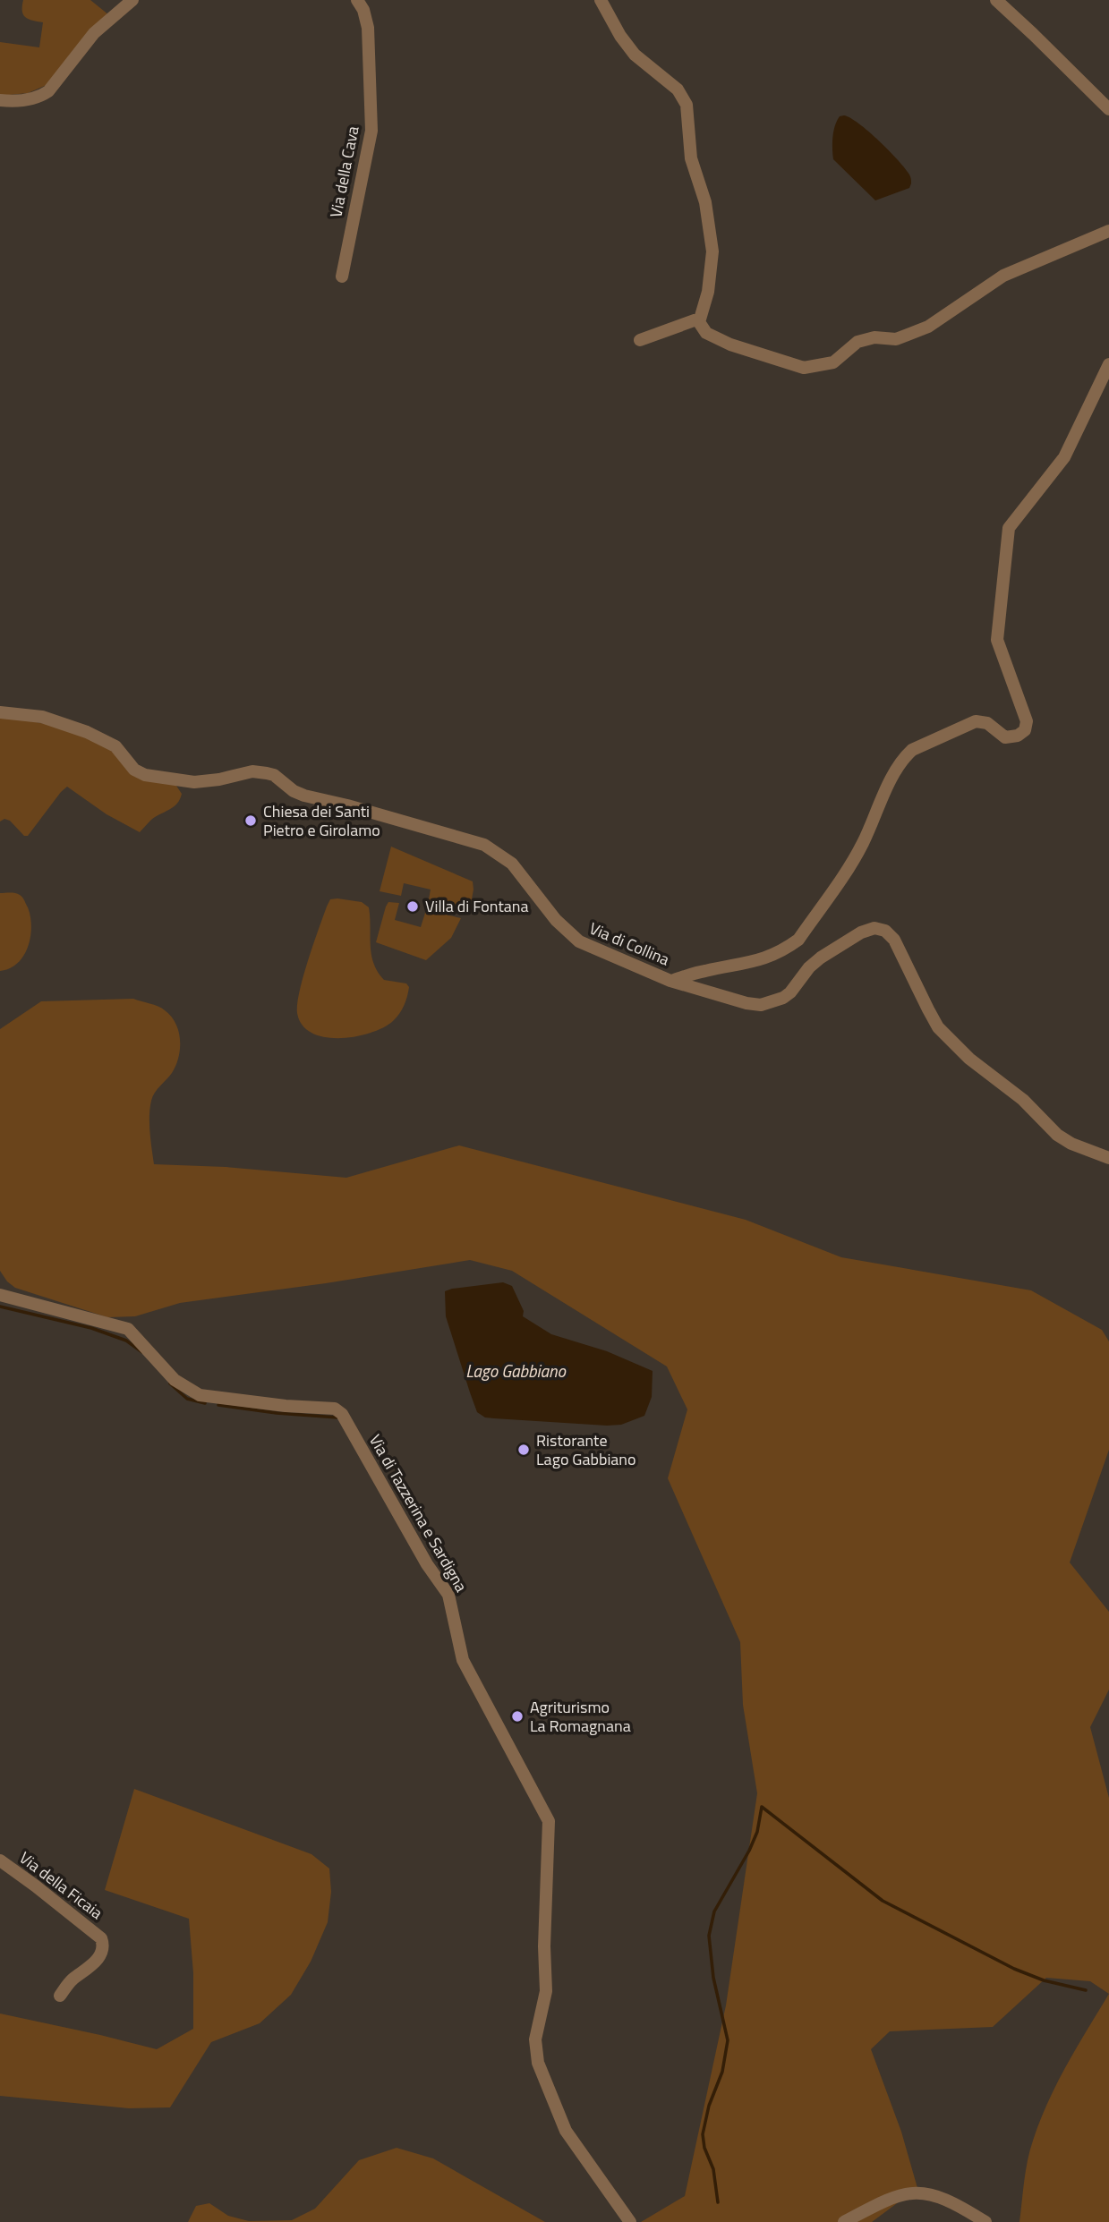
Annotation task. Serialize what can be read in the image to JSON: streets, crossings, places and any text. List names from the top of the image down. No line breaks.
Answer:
{"streets":{"street":["Via della Cava","Via di Collina","Via di Tazzerina e Sardigna","Via della Ficaia"]},"water":["Lago Gabbiano"],"places":["Chiesa dei Santi Pietro e Girolamo","Villa di Fontana","Ristorante Lago Gabbiano","Agriturismo La Romagnana"]}
